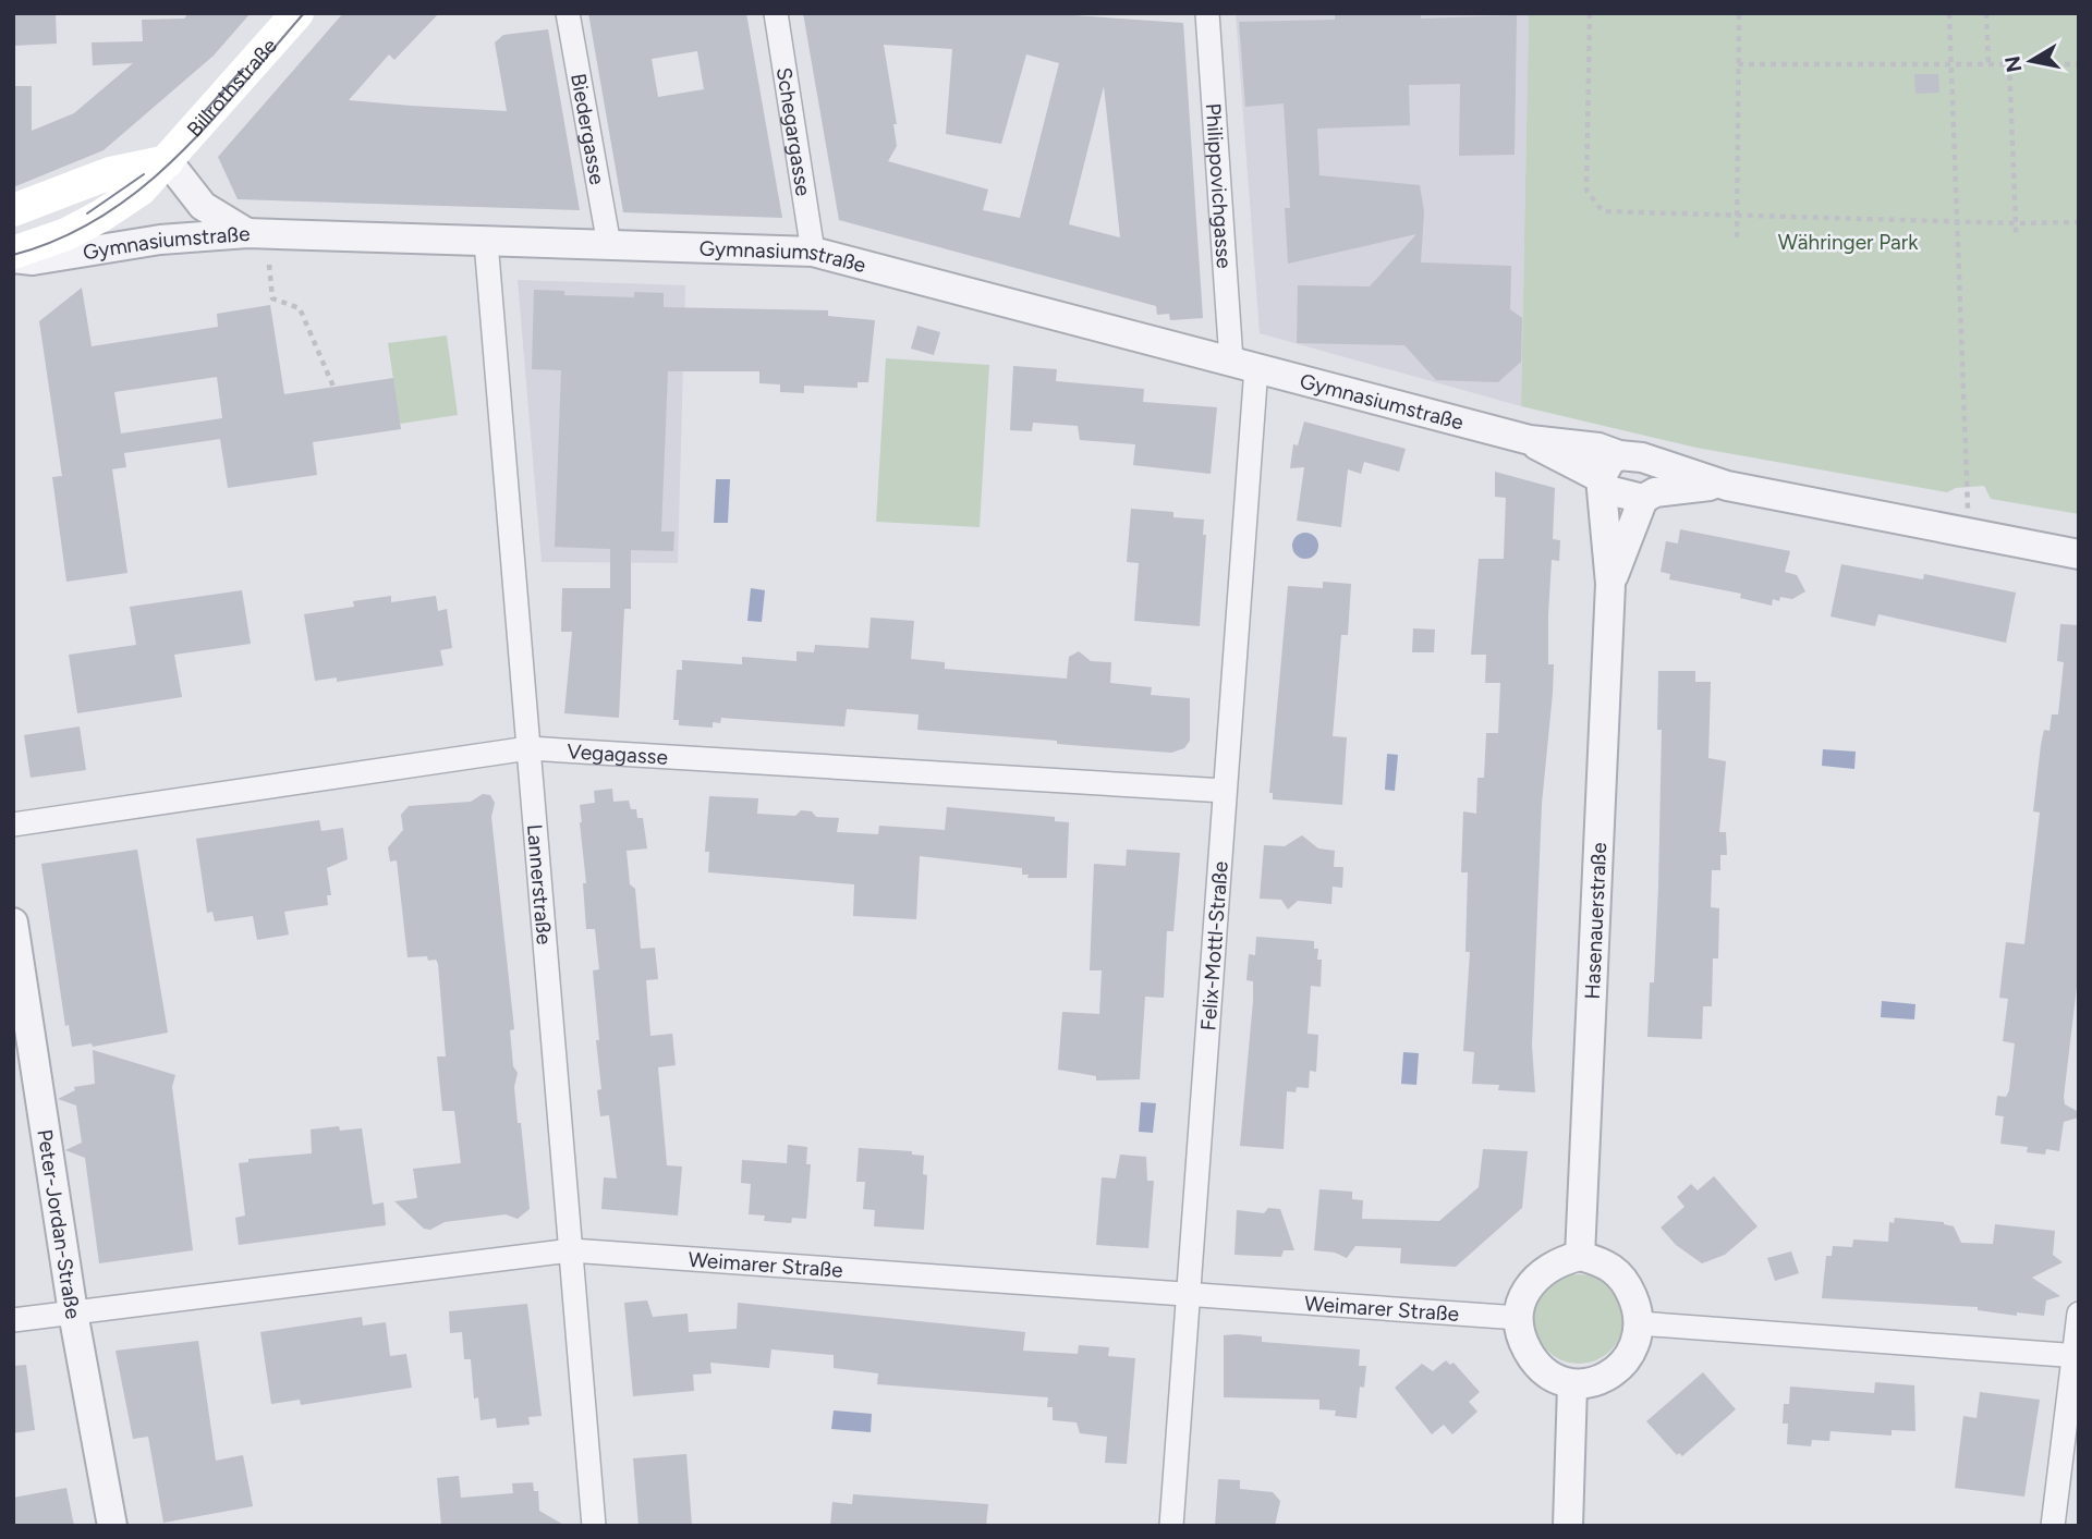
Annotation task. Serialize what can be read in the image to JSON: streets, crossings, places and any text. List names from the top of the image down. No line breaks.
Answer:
{"streets":{"main road":["Billrothstraße"],"street":["Biedergasse","Schegargasse","Philippovichgasse","Gymnasiumstraße","Vegagasse","Lannerstraße","Hasenauerstraße","Felix-Mottl-Straße","Peter-Jordan-Straße","Weimarer Straße"]},"crossings":[["Billrothstraße","Gymnasiumstraße"],["Biedergasse","Gymnasiumstraße"],["Schegargasse","Gymnasiumstraße"],["Philippovichgasse","Gymnasiumstraße"],["Philippovichgasse","Felix-Mottl-Straße"],["Gymnasiumstraße","Lannerstraße"],["Gymnasiumstraße","Hasenauerstraße"],["Gymnasiumstraße","Felix-Mottl-Straße"],["Vegagasse","Lannerstraße"],["Vegagasse","Felix-Mottl-Straße"],["Lannerstraße","Weimarer Straße"],["Hasenauerstraße","Weimarer Straße"],["Felix-Mottl-Straße","Weimarer Straße"],["Peter-Jordan-Straße","Weimarer Straße"]],"parks":["Währinger Park"],"north":"left"}
